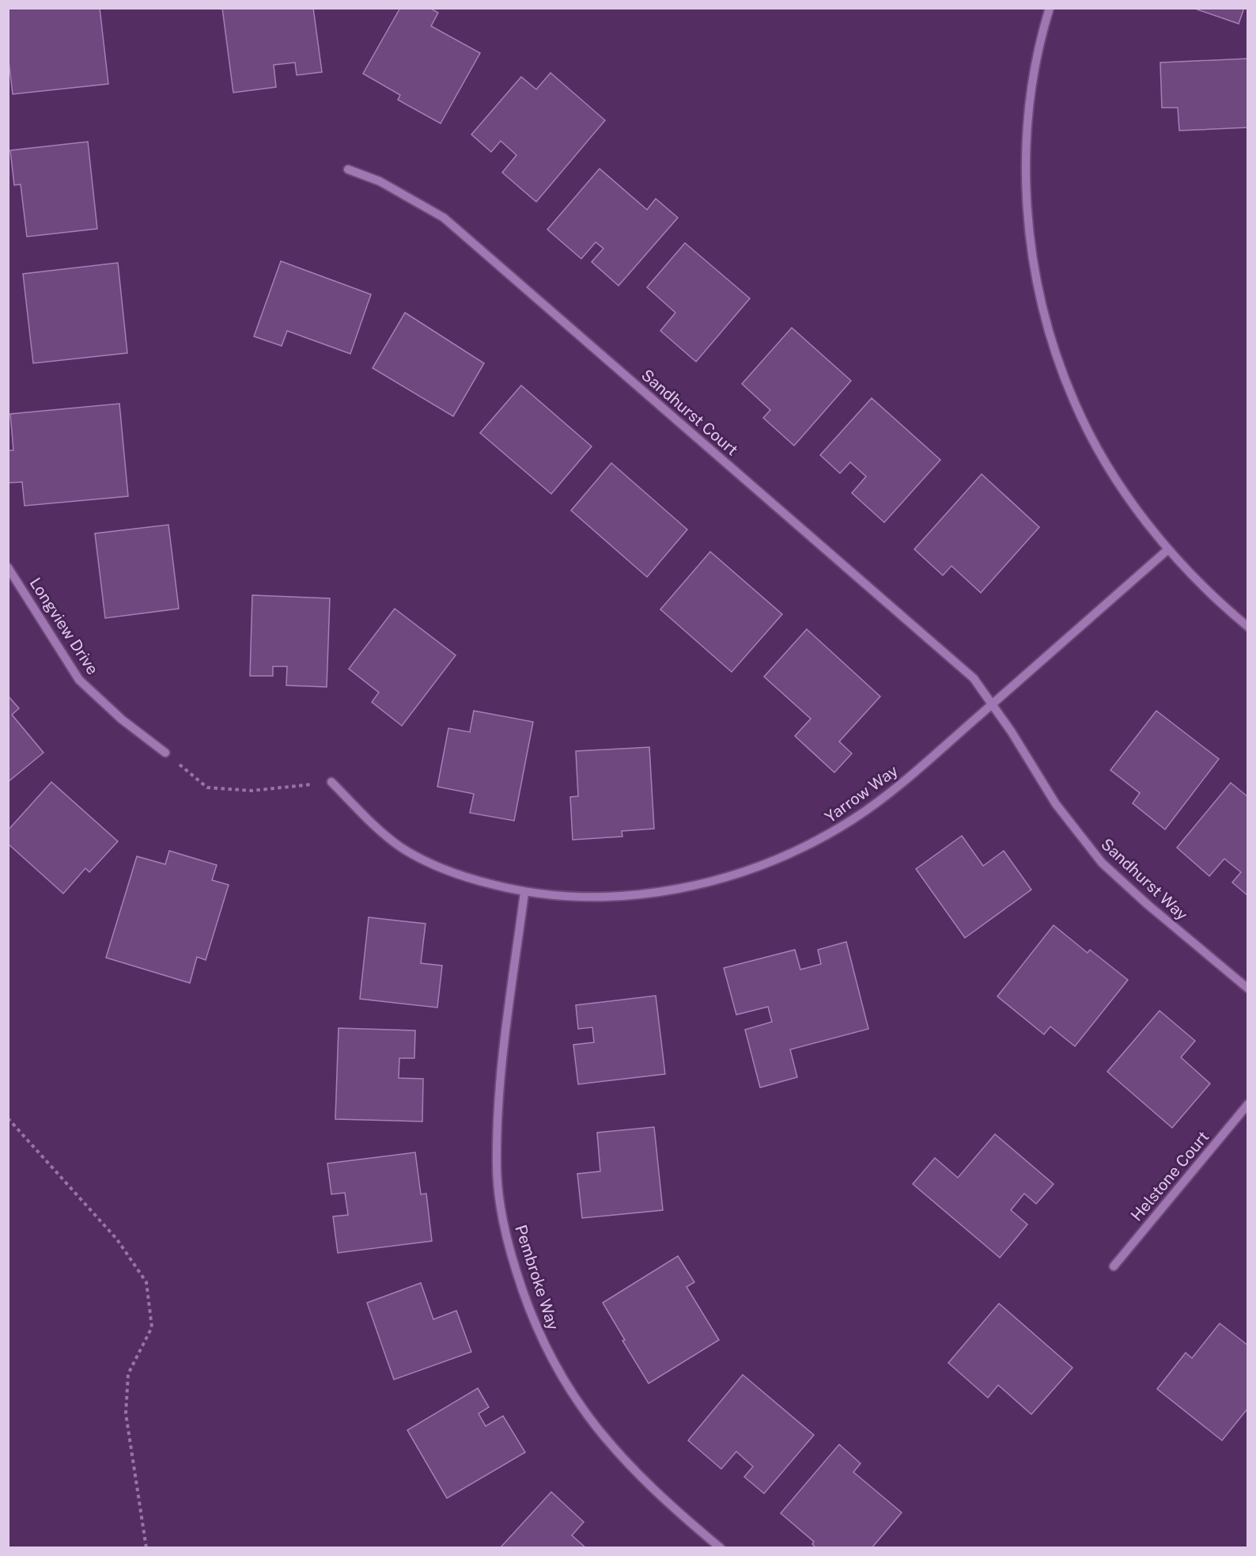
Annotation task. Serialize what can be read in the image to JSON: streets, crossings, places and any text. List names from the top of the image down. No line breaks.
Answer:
{"streets":{"street":["Sandhurst Court","Longview Drive","Yarrow Way","Sandhurst Way","Helstone Court","Pembroke Way"]},"crossings":[["Sandhurst Court","Yarrow Way"],["Sandhurst Court","Sandhurst Way"],["Yarrow Way","Sandhurst Way"],["Yarrow Way","Pembroke Way"]]}
